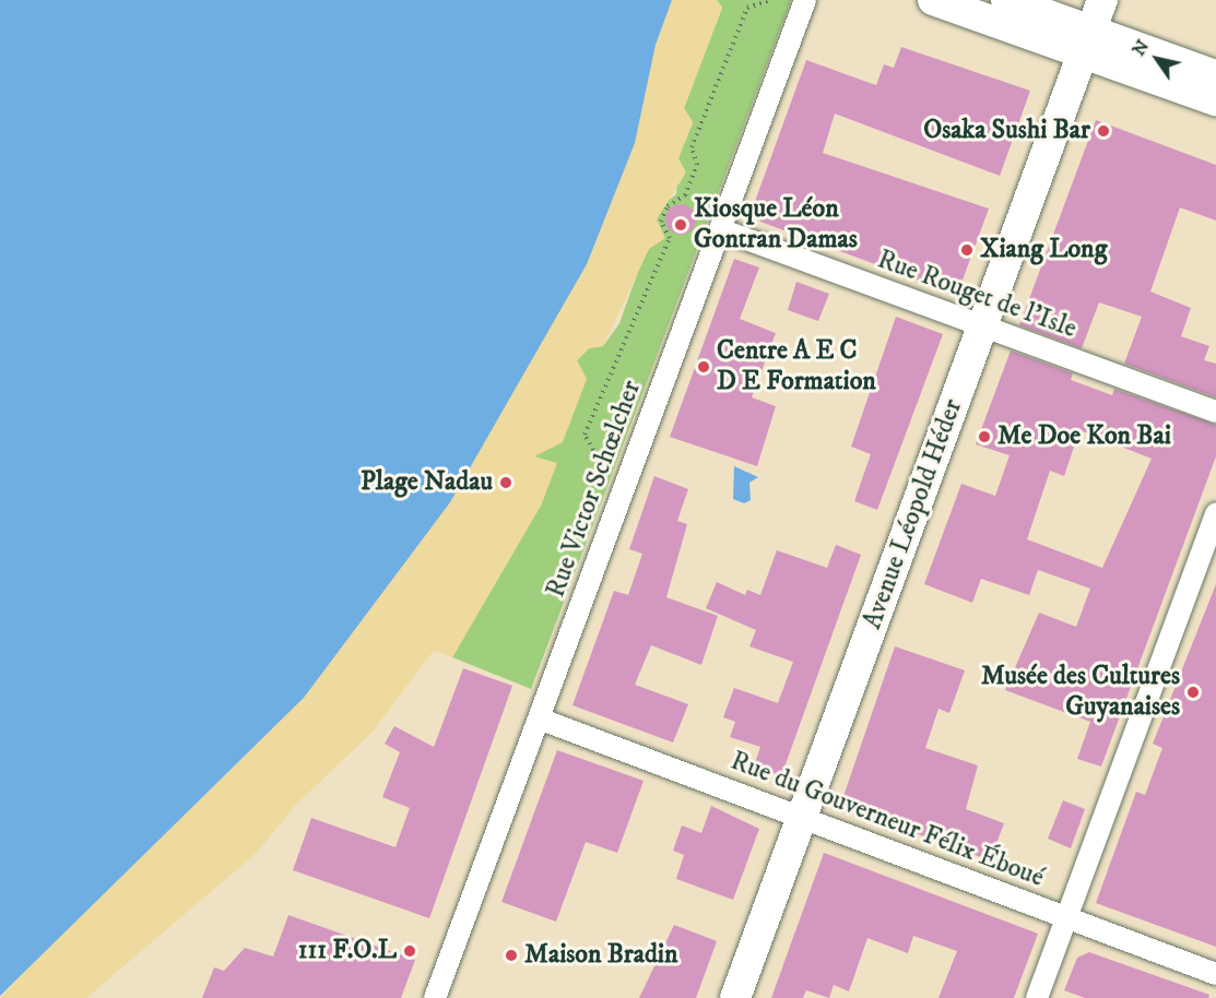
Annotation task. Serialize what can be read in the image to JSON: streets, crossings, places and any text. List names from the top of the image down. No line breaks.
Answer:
{"streets":{"street":["Rue Rouget de l'Isle","Rue Victor Schœlcher","Avenue Léopold Héder","Rue du Gouverneur Félix Éboué"]},"crossings":[["Rue Rouget de l'Isle","Rue Victor Schœlcher"],["Rue Rouget de l'Isle","Avenue Léopold Héder"],["Rue Victor Schœlcher","Rue du Gouverneur Félix Éboué"],["Avenue Léopold Héder","Rue du Gouverneur Félix Éboué"]],"places":["Osaka Sushi Bar","Kiosque Léon Gontran Damas","Xiang Long","Centre A E C D E Formation","Me Doe Kon Bai","Plage Nadau","Musée des Cultures Guyanaises","111 F.O.L","Maison Bradin"],"north":"top left"}
